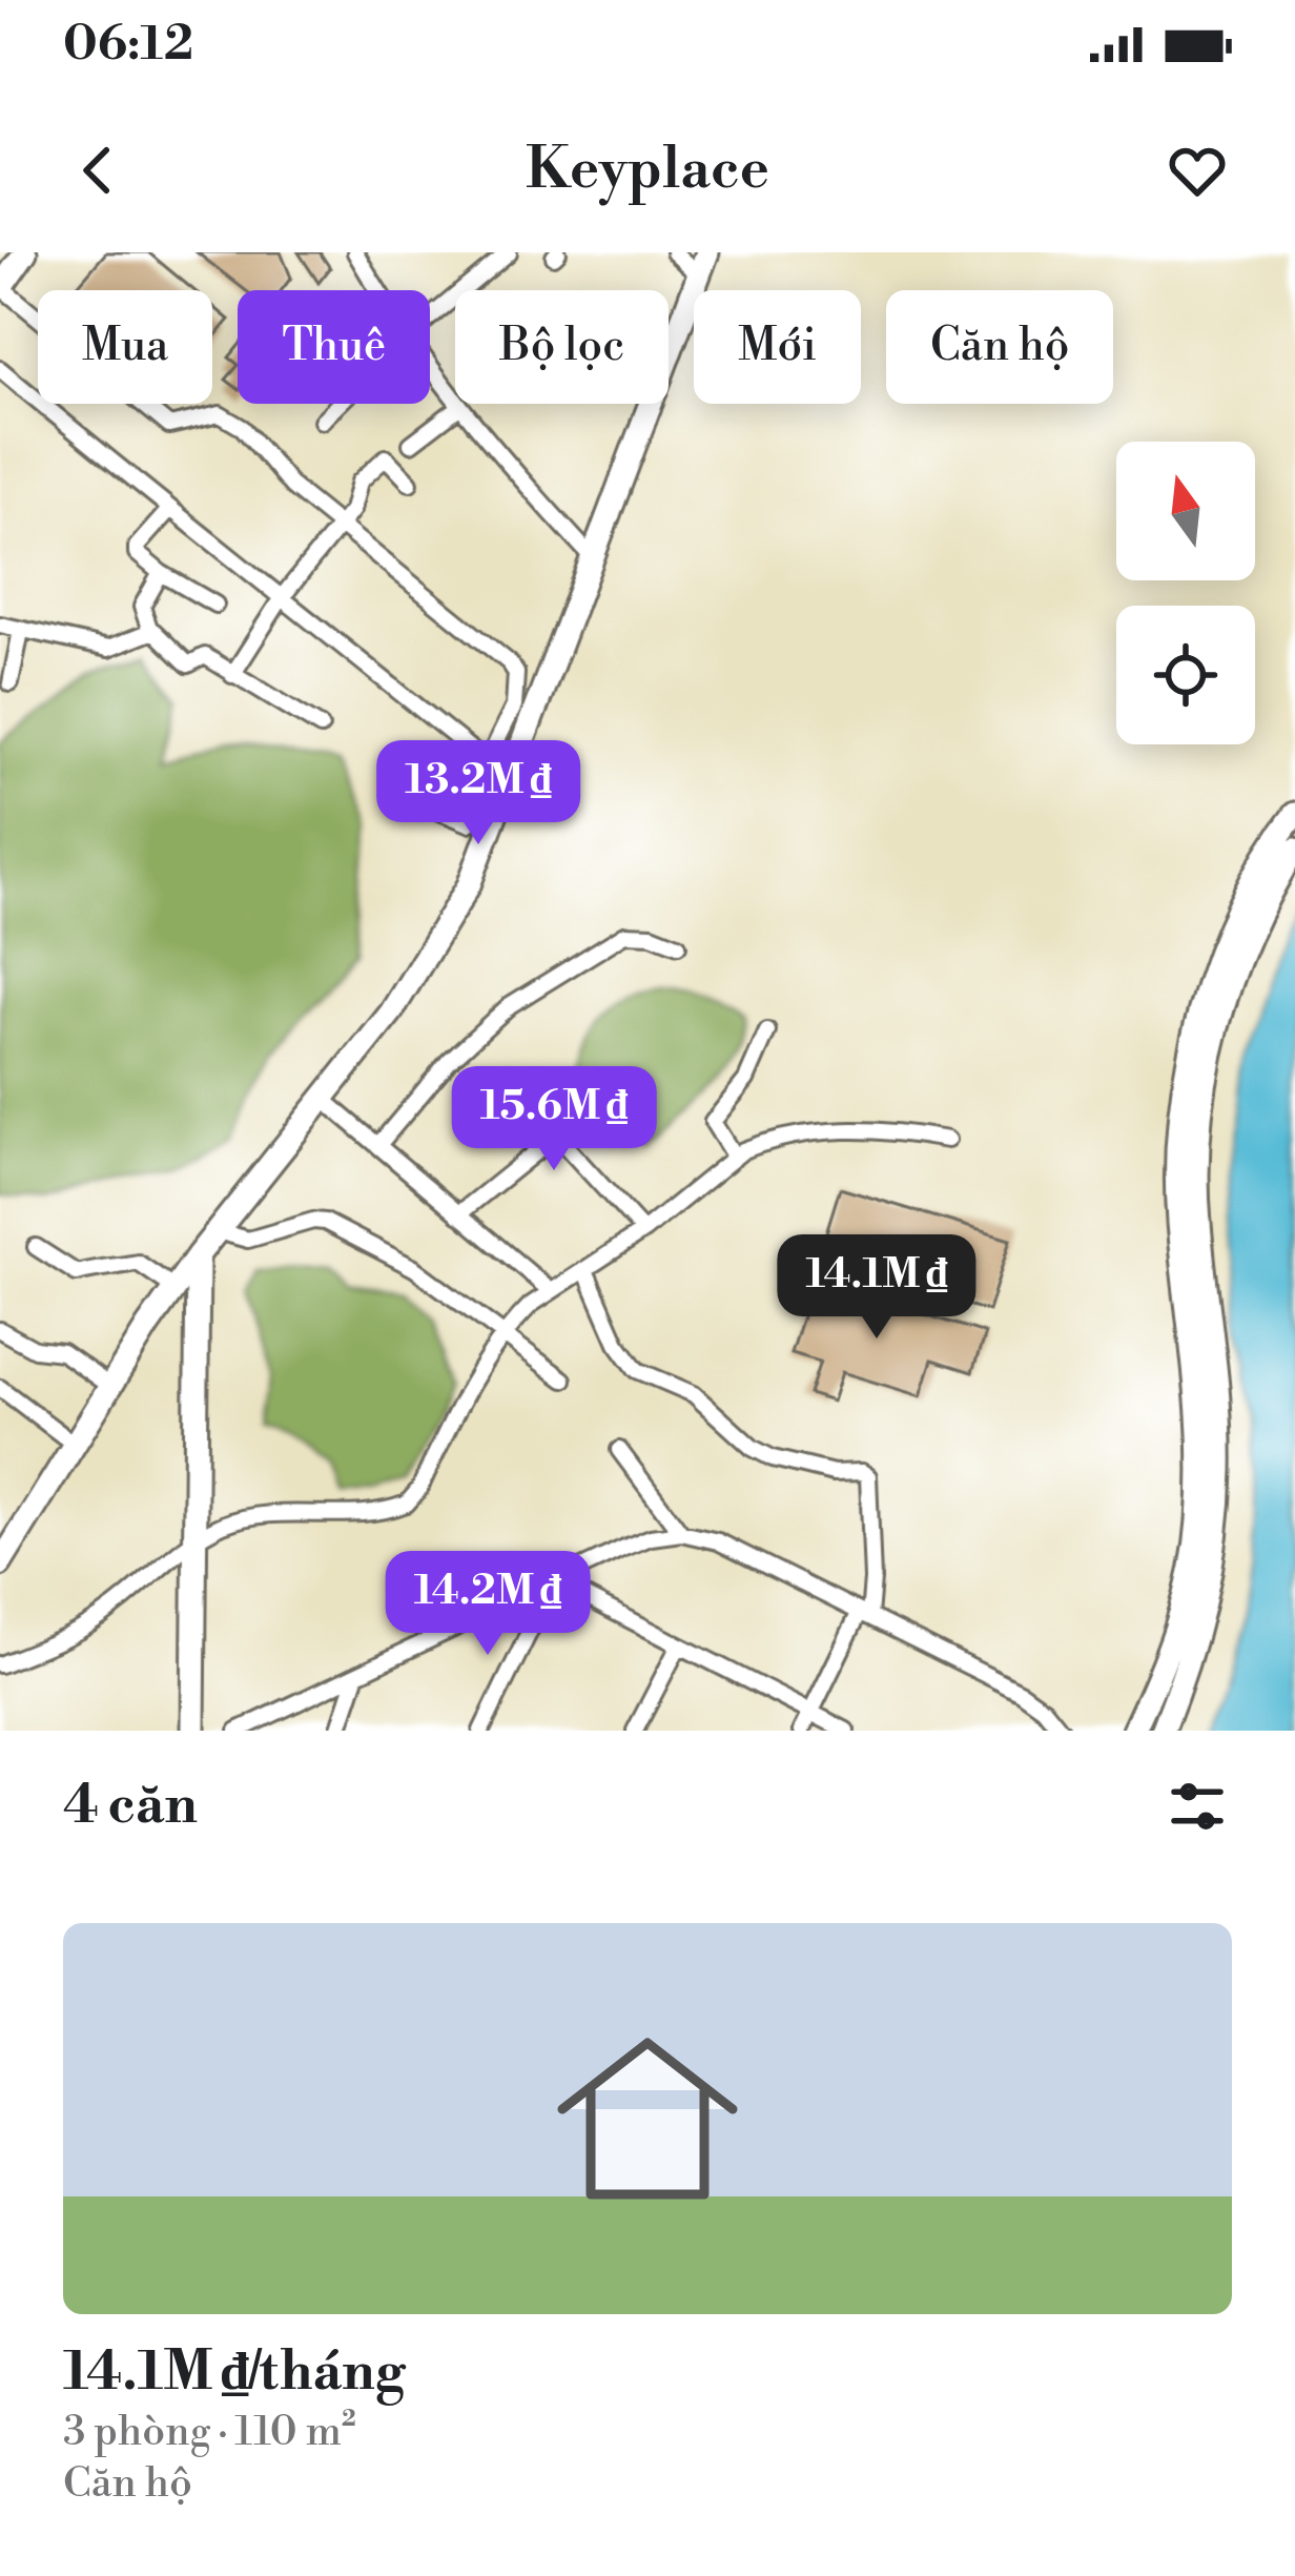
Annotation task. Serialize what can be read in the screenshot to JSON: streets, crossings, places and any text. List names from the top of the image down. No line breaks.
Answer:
{"north":"top","page":{"status":"06:12","header":"Keyplace","chip":["Mua","Thuê","Bộ lọc","Mới","Căn hộ"],"price":["13.2M ₫","15.6M ₫","14.1M ₫","14.2M ₫"],"heading":"4 căn","list":[{"name":"14.1M ₫/tháng","note":"3 phòng · 110 m² · Căn hộ"}]}}
